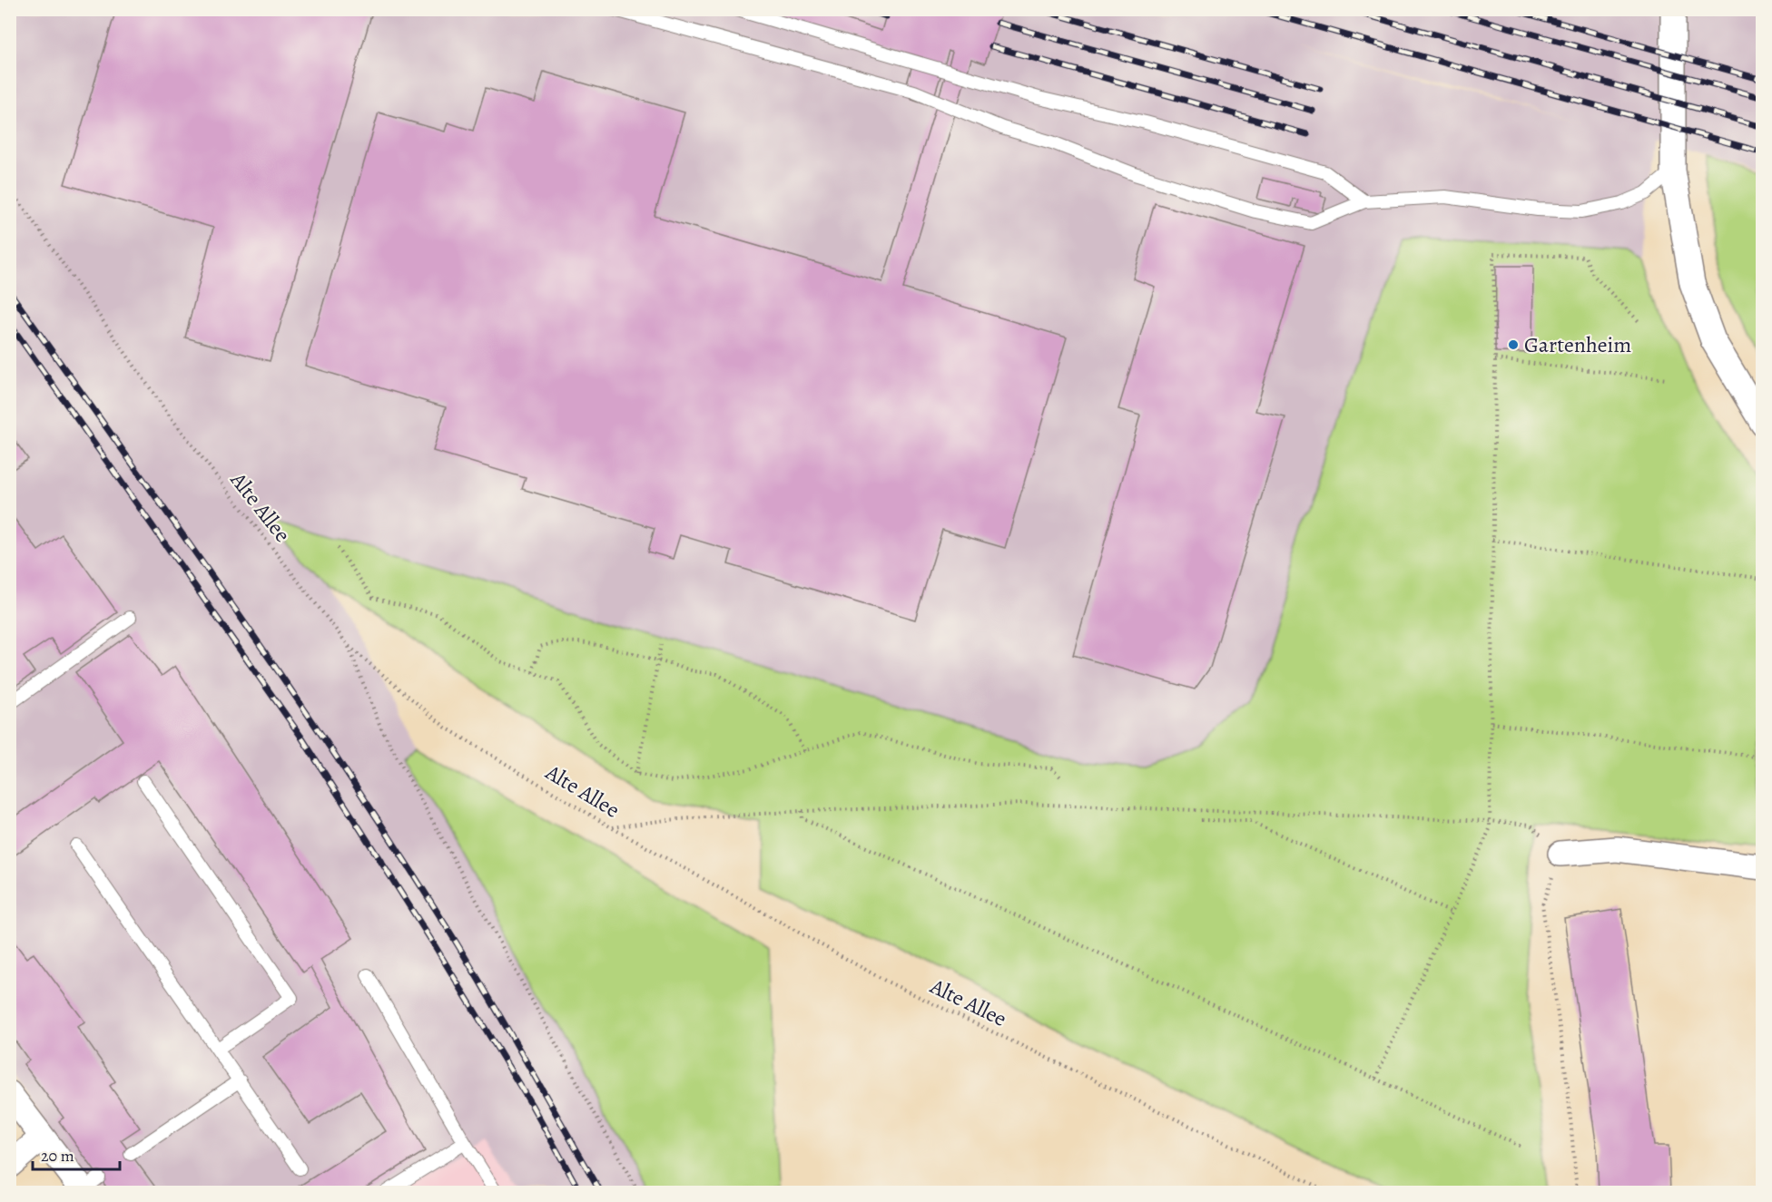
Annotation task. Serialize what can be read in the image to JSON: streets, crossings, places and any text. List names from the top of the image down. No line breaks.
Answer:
{"streets":{"path":["Alte Allee"]},"places":["Gartenheim"],"scale_bar":"20 m"}
